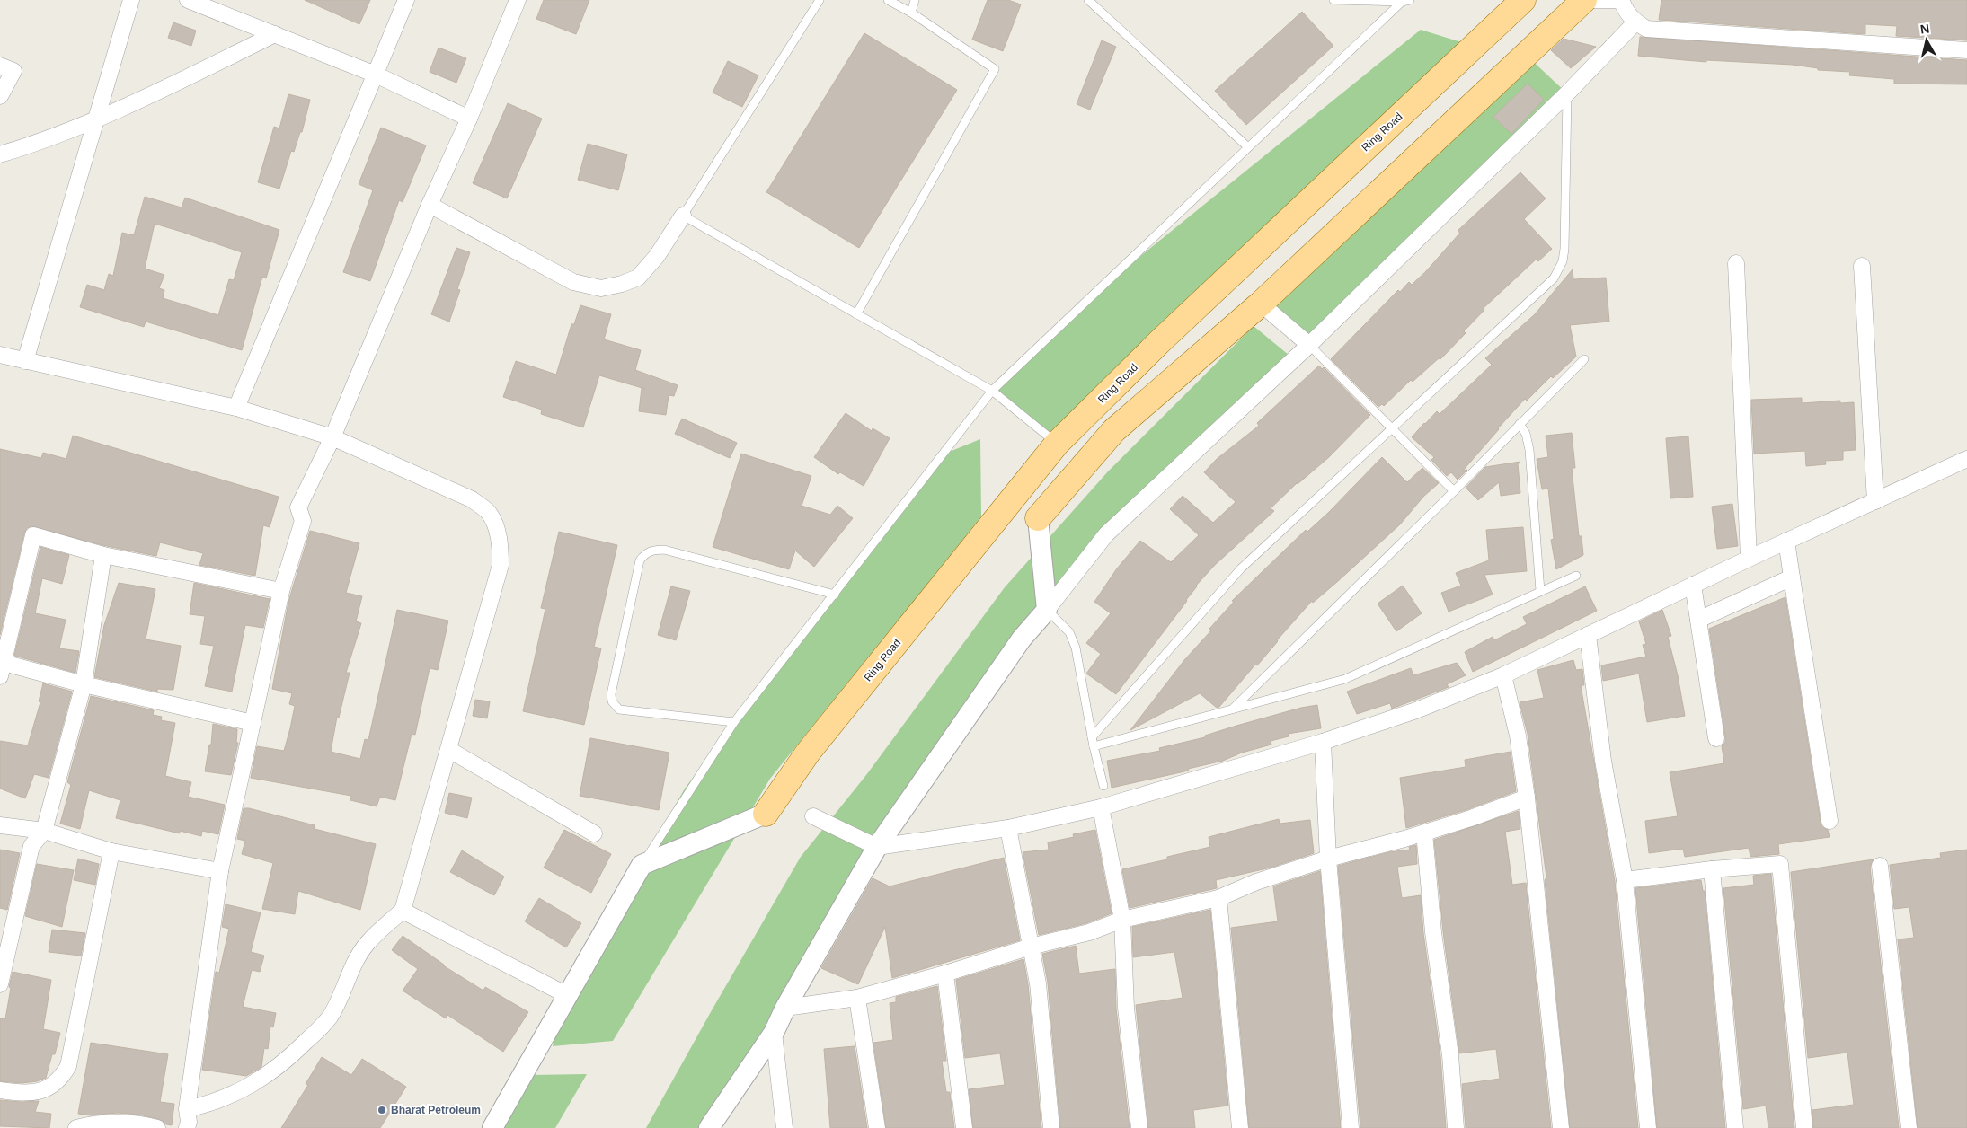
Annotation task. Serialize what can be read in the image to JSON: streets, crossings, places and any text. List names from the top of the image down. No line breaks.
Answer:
{"streets":{"main road":["Ring Road"]},"places":["Bharat Petroleum"],"north":"top"}
